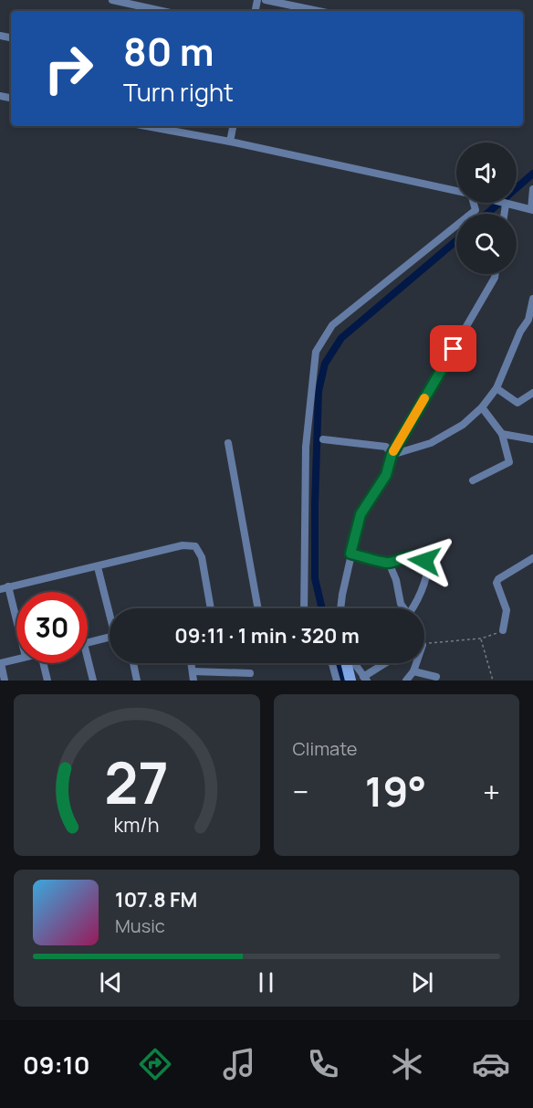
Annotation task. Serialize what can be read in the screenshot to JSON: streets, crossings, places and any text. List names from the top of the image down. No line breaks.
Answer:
{"page":{"turn":["80 m","Turn right"],"limit":"30","trip":"09:11 · 1 min · 320 m","tile":"Climate","heat":["−","19°","+"],"song":["107.8 FM","Music"],"tabs":"09:10","gauge":["27","km/h"]}}
